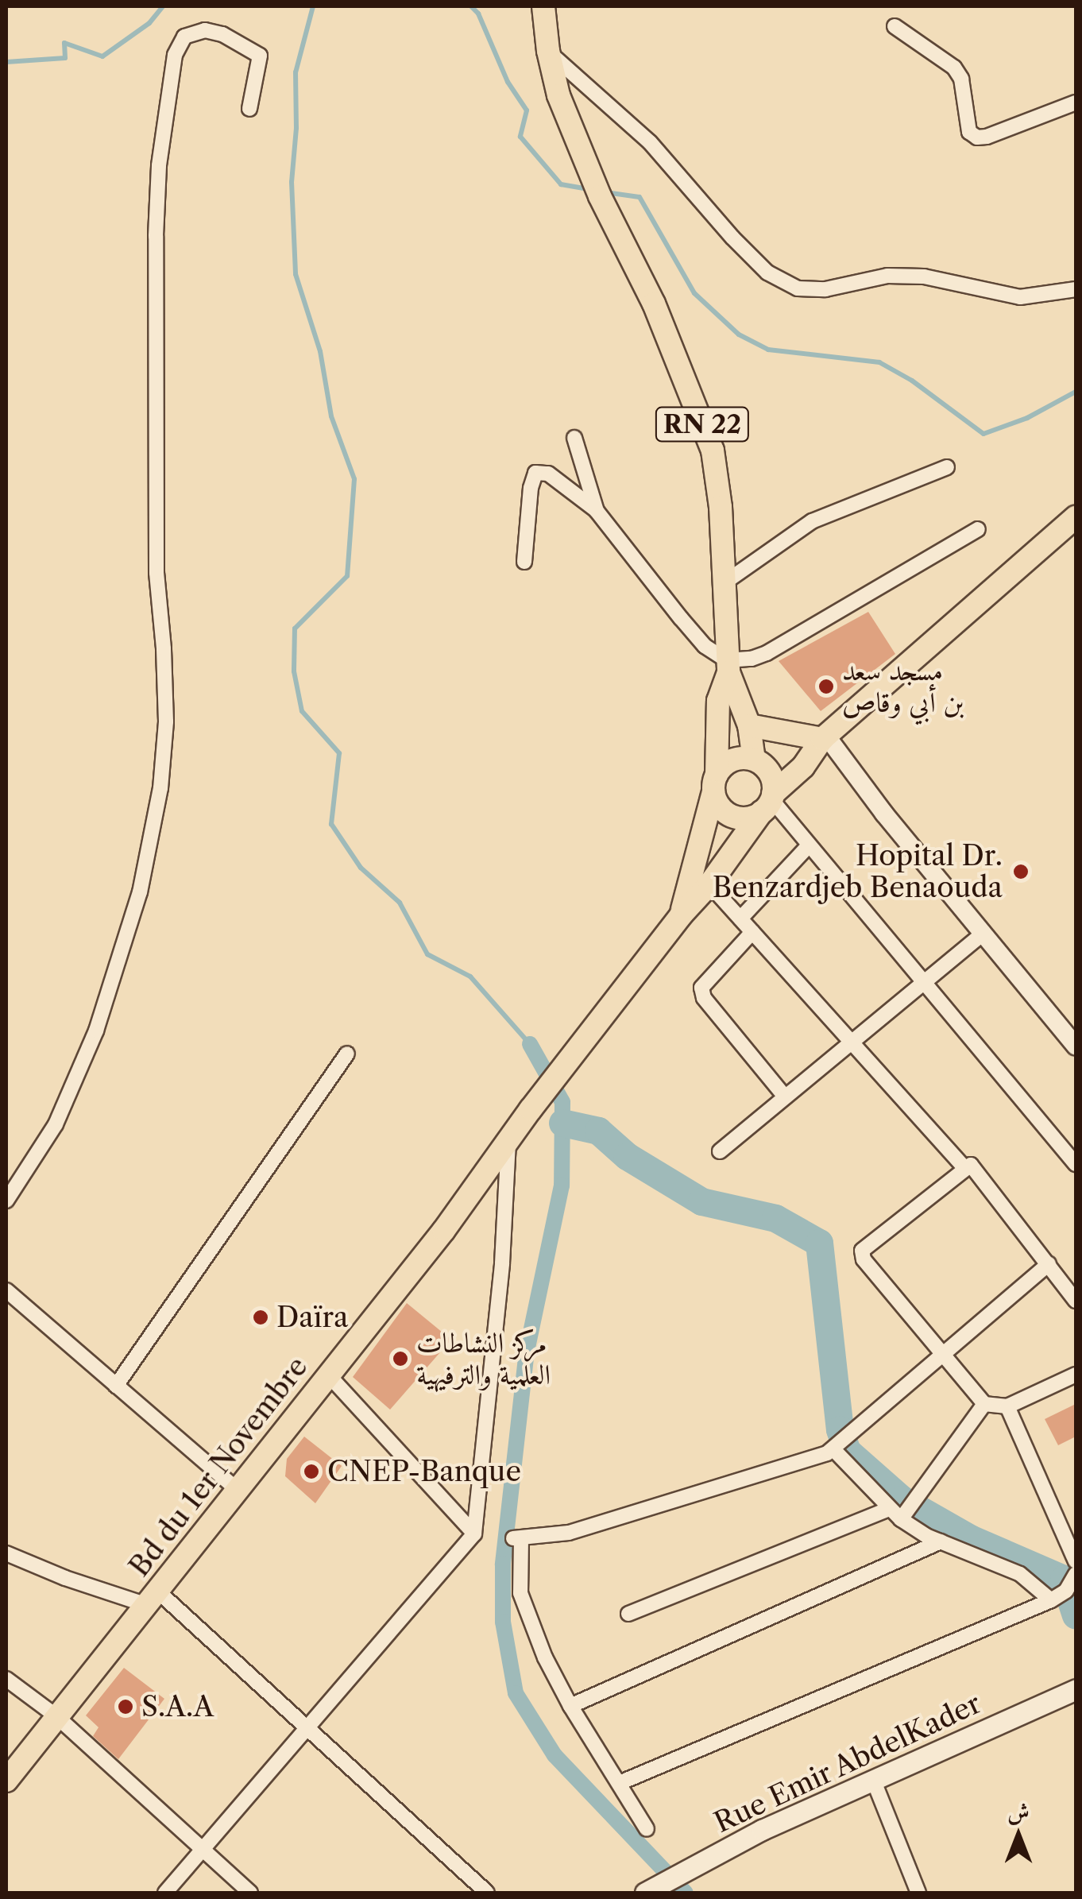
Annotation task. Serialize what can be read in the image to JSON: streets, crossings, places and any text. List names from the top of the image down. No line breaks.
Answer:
{"streets":{"main road":["RN 22","Bd du 1er Novembre","Rue Emir AbdelKader"]},"crossings":[["RN 22","Bd du 1er Novembre"]],"places":["مسجد سعد بن أبي وقاص","Hopital Dr. Benzardjeb Benaouda","Daïra","مركز النشاطات العلمية والترفيهية","CNEP-Banque","S.A.A"],"north":"top"}
